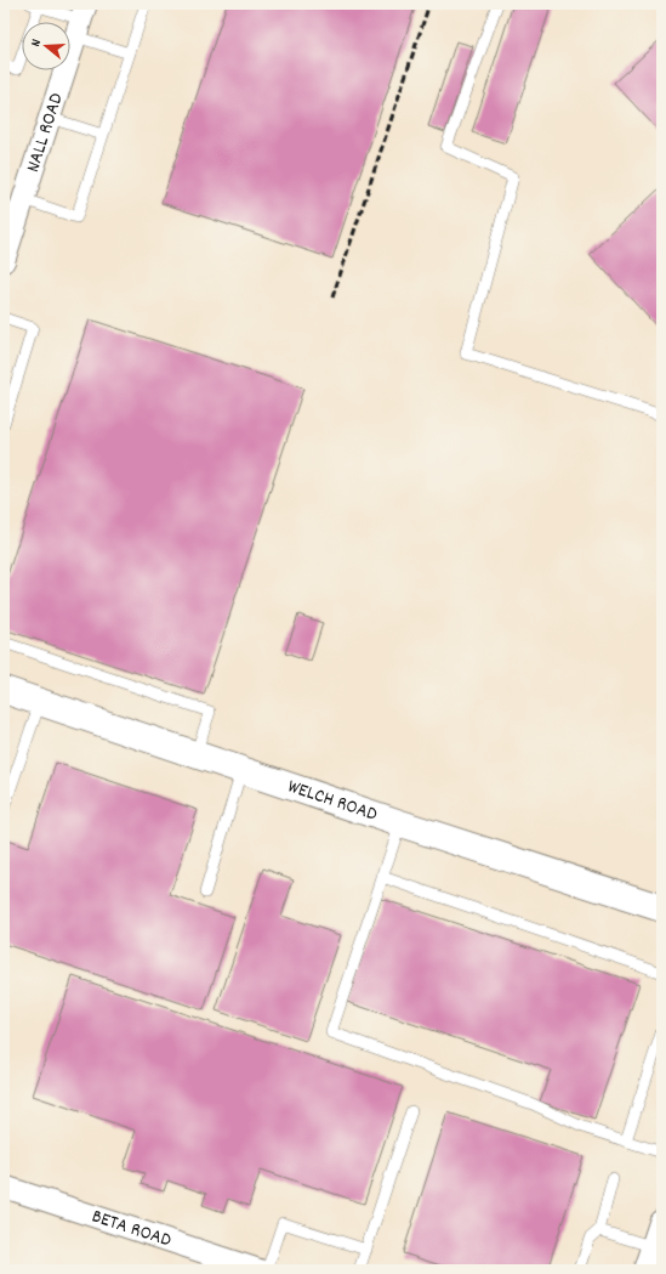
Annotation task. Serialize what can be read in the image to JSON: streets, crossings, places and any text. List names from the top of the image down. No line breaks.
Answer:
{"streets":{"street":["NALL ROAD","WELCH ROAD","BETA ROAD"]},"north":"left"}
